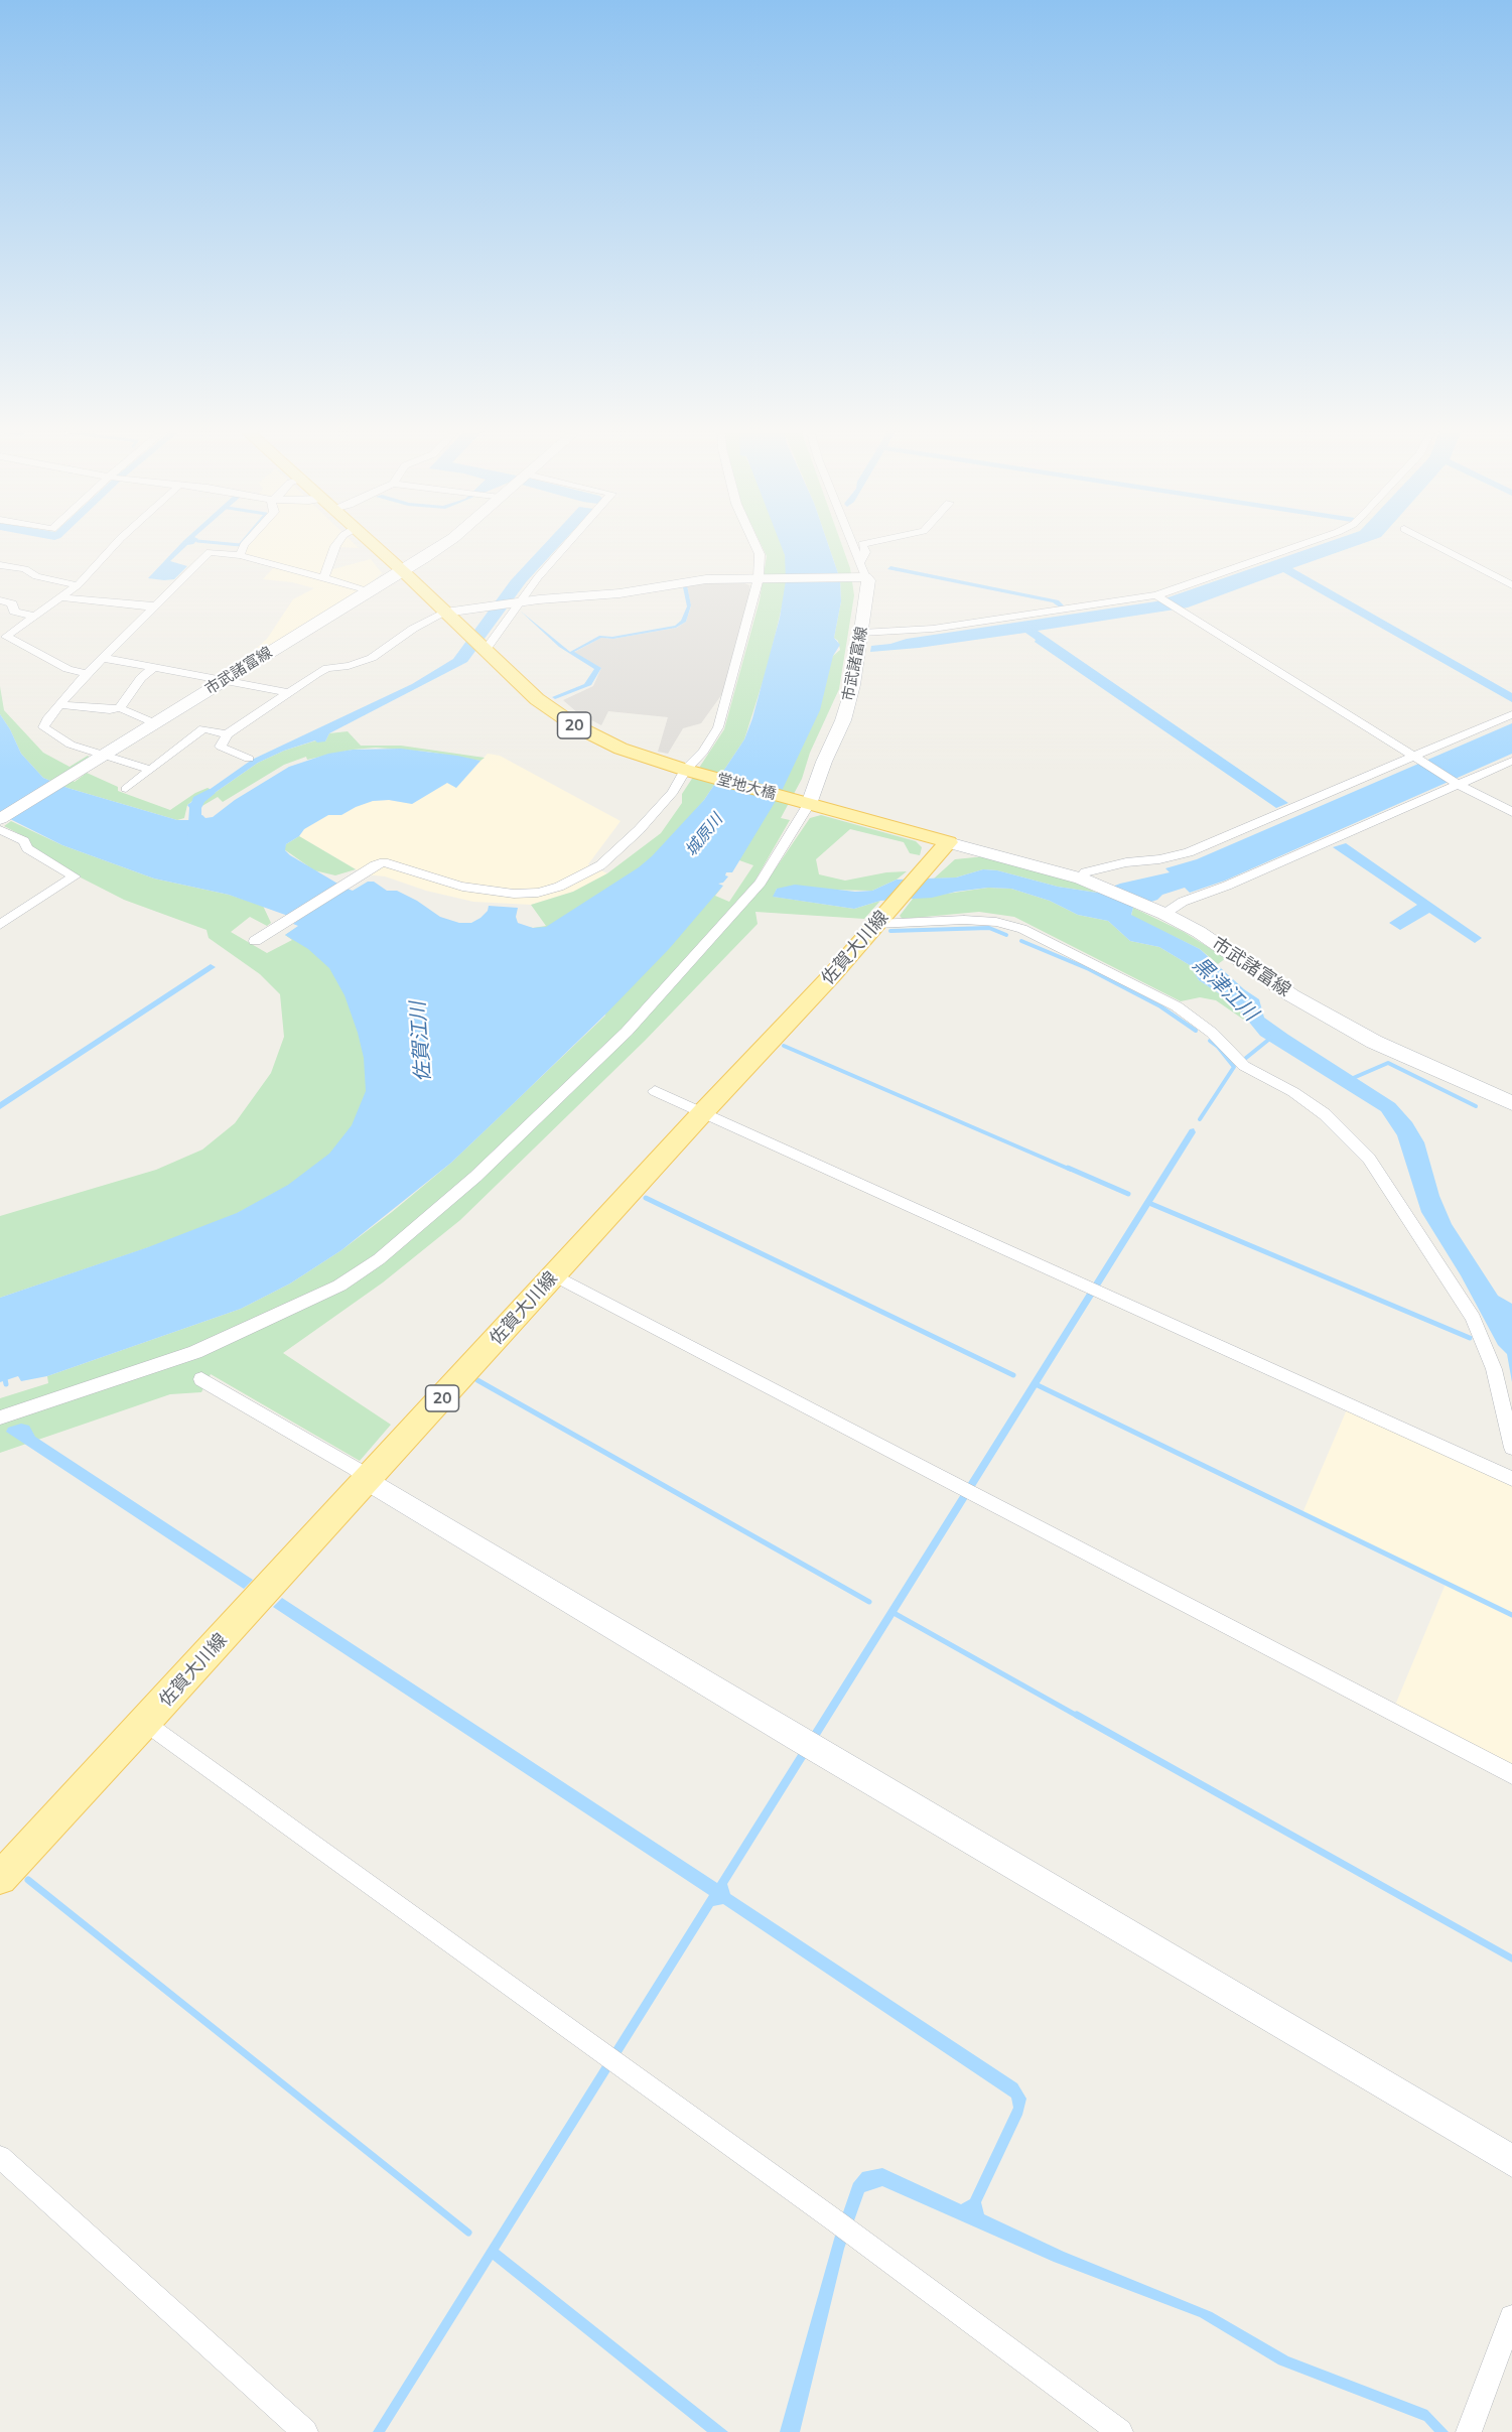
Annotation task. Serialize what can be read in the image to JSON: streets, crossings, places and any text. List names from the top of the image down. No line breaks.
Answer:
{"streets":{"main road":["市武諸富線","20","堂地大橋","佐賀大川線"]},"crossings":[["市武諸富線","20"],["市武諸富線","堂地大橋"],["市武諸富線","佐賀大川線"],["20","堂地大橋"],["20","佐賀大川線"]],"water":["城原川","黒津江川","佐賀江川"]}
